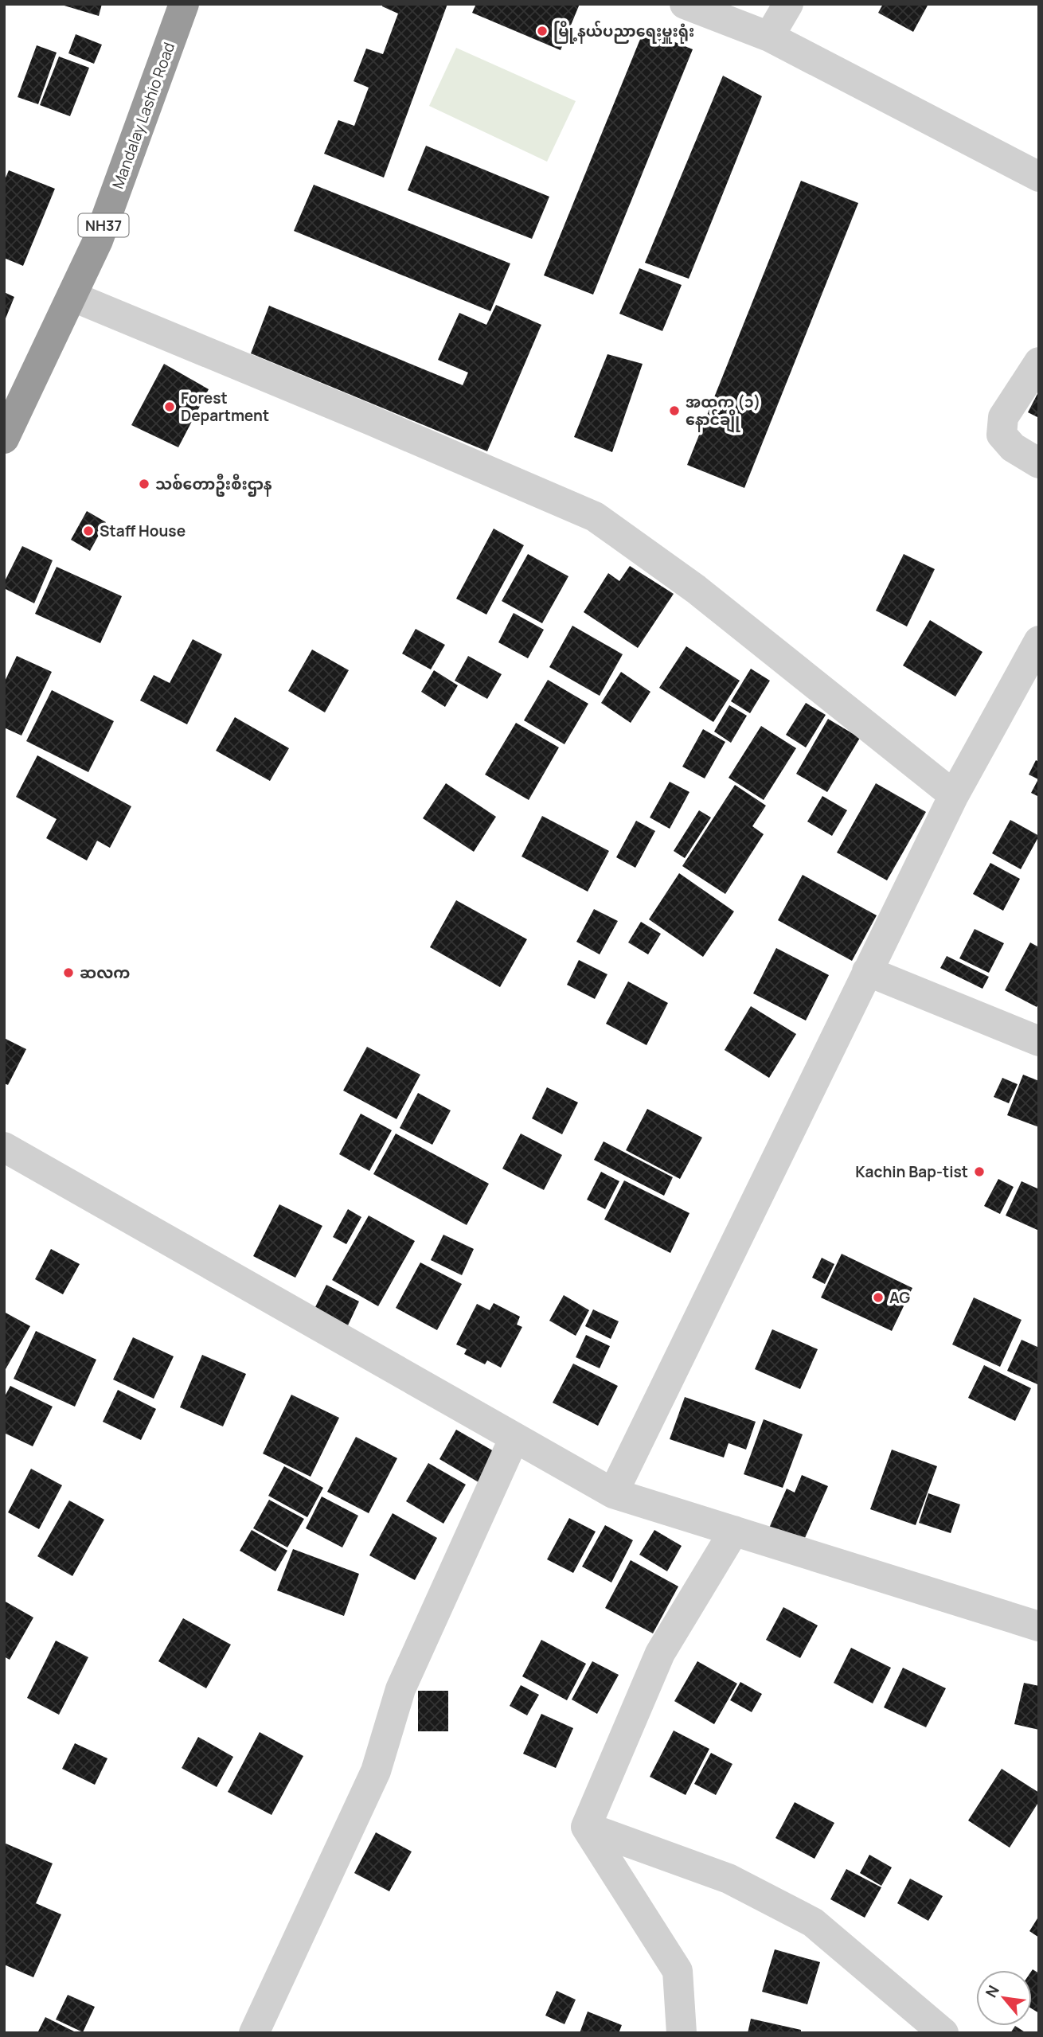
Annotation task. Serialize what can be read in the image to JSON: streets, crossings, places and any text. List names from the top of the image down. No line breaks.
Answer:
{"streets":{"highway":["Mandalay Lashio Road","NH37"]},"places":["မြို့နယ်ပညာရေးမှူးရုံး","Forest Department","အထက (၁) နောင်ချို","သစ်တောဦးစီးဌာန","Staff House","ဆလက","Kachin Bap-tist","AG"],"north":"top left"}
